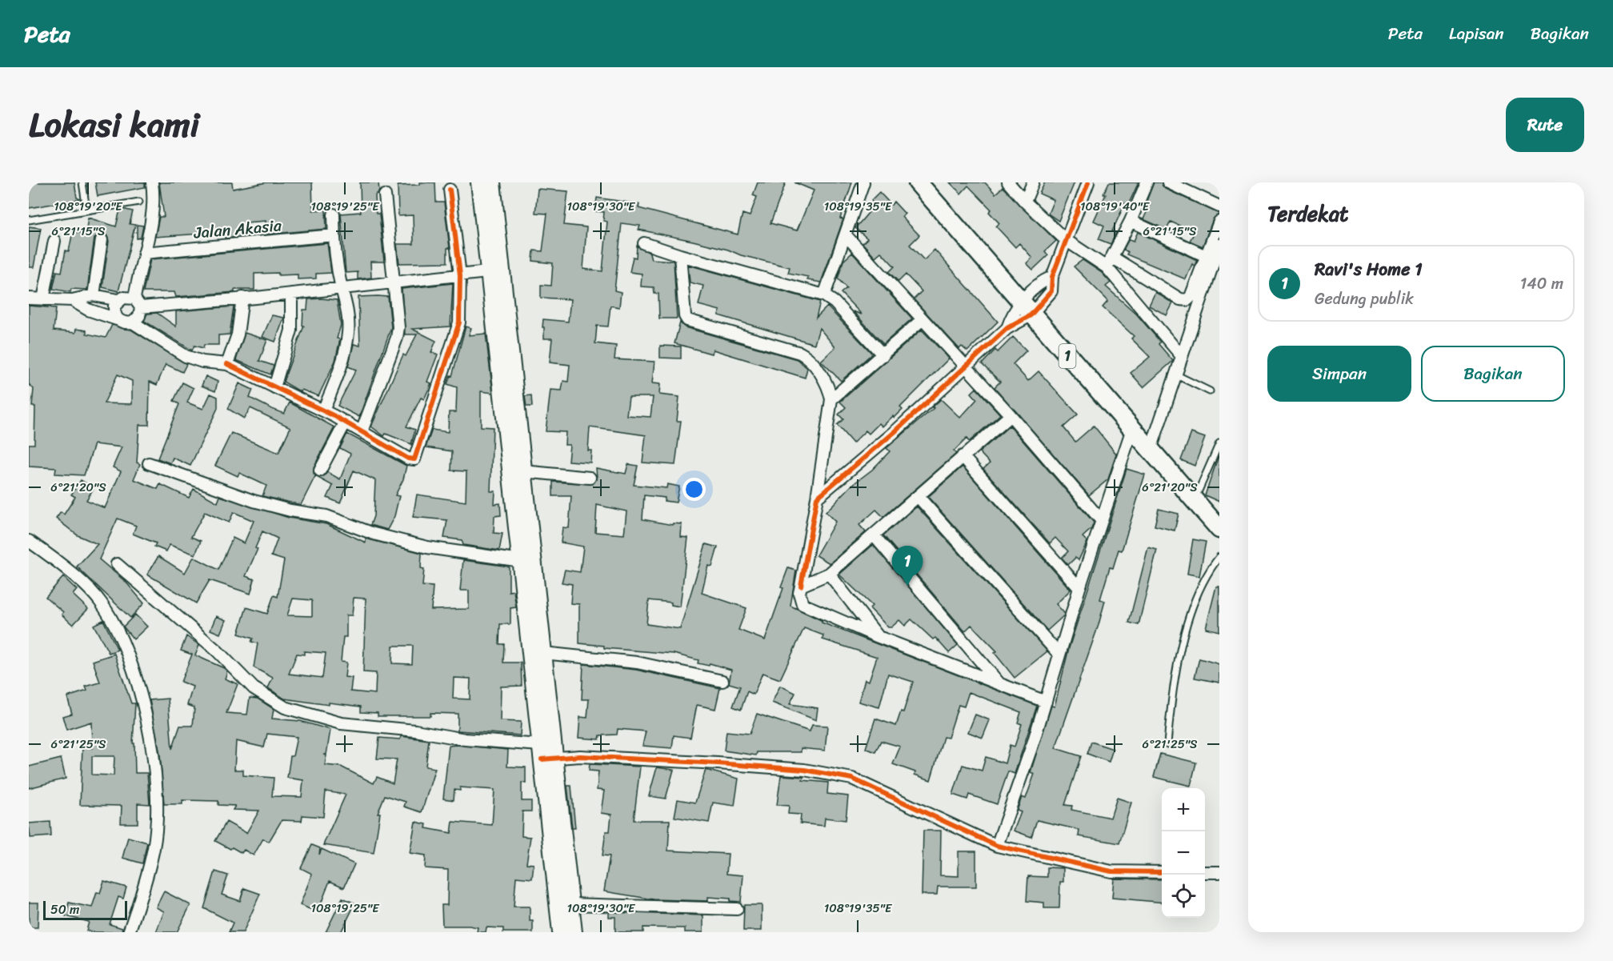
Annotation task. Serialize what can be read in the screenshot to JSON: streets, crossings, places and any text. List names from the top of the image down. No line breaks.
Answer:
{"streets":{"highway":["1"],"street":["Jalan Akasia"]},"scale_bar":"50 m","page":{"header":"Peta","nav":["Peta","Lapisan","Bagikan"],"title":"Lokasi kami","buttons":["Rute",["Simpan","Bagikan"]],"heading":"Terdekat","list":[{"mark":"1","name":"Ravi's Home 1","note":"Gedung publik","value":"140 m"}],"pins":"1","map_buttons":["+","−"],"scale":"50 m"},"coordinates":["108°19'20\"E","108°19'25\"E","108°19'30\"E","108°19'35\"E","108°19'40\"E","6°21'15\"S","6°21'20\"S","6°21'25\"S"]}
